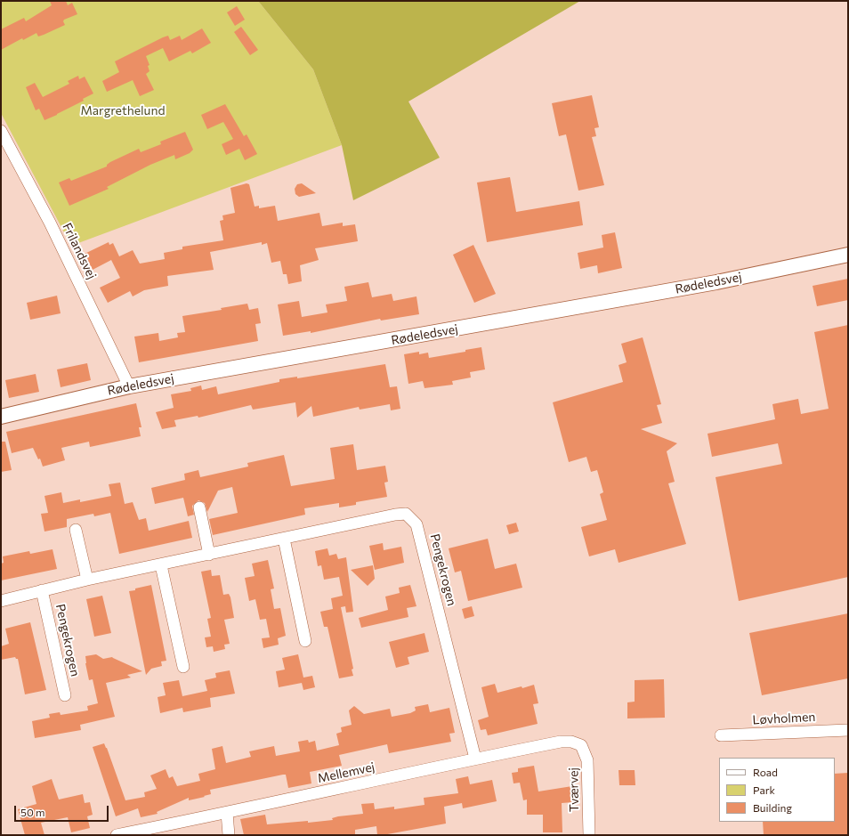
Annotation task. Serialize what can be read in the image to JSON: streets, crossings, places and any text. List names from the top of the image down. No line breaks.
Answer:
{"streets":{"street":["Frilandsvej","Rødeledsvej","Pengekrogen","Løvholmen","Mellemvej","Tværvej"]},"crossings":[["Frilandsvej","Rødeledsvej"],["Pengekrogen","Mellemvej"],["Mellemvej","Tværvej"]],"parks":["Margrethelund"],"legend":["Road","Park","Building"],"scale_bar":"50 m"}
